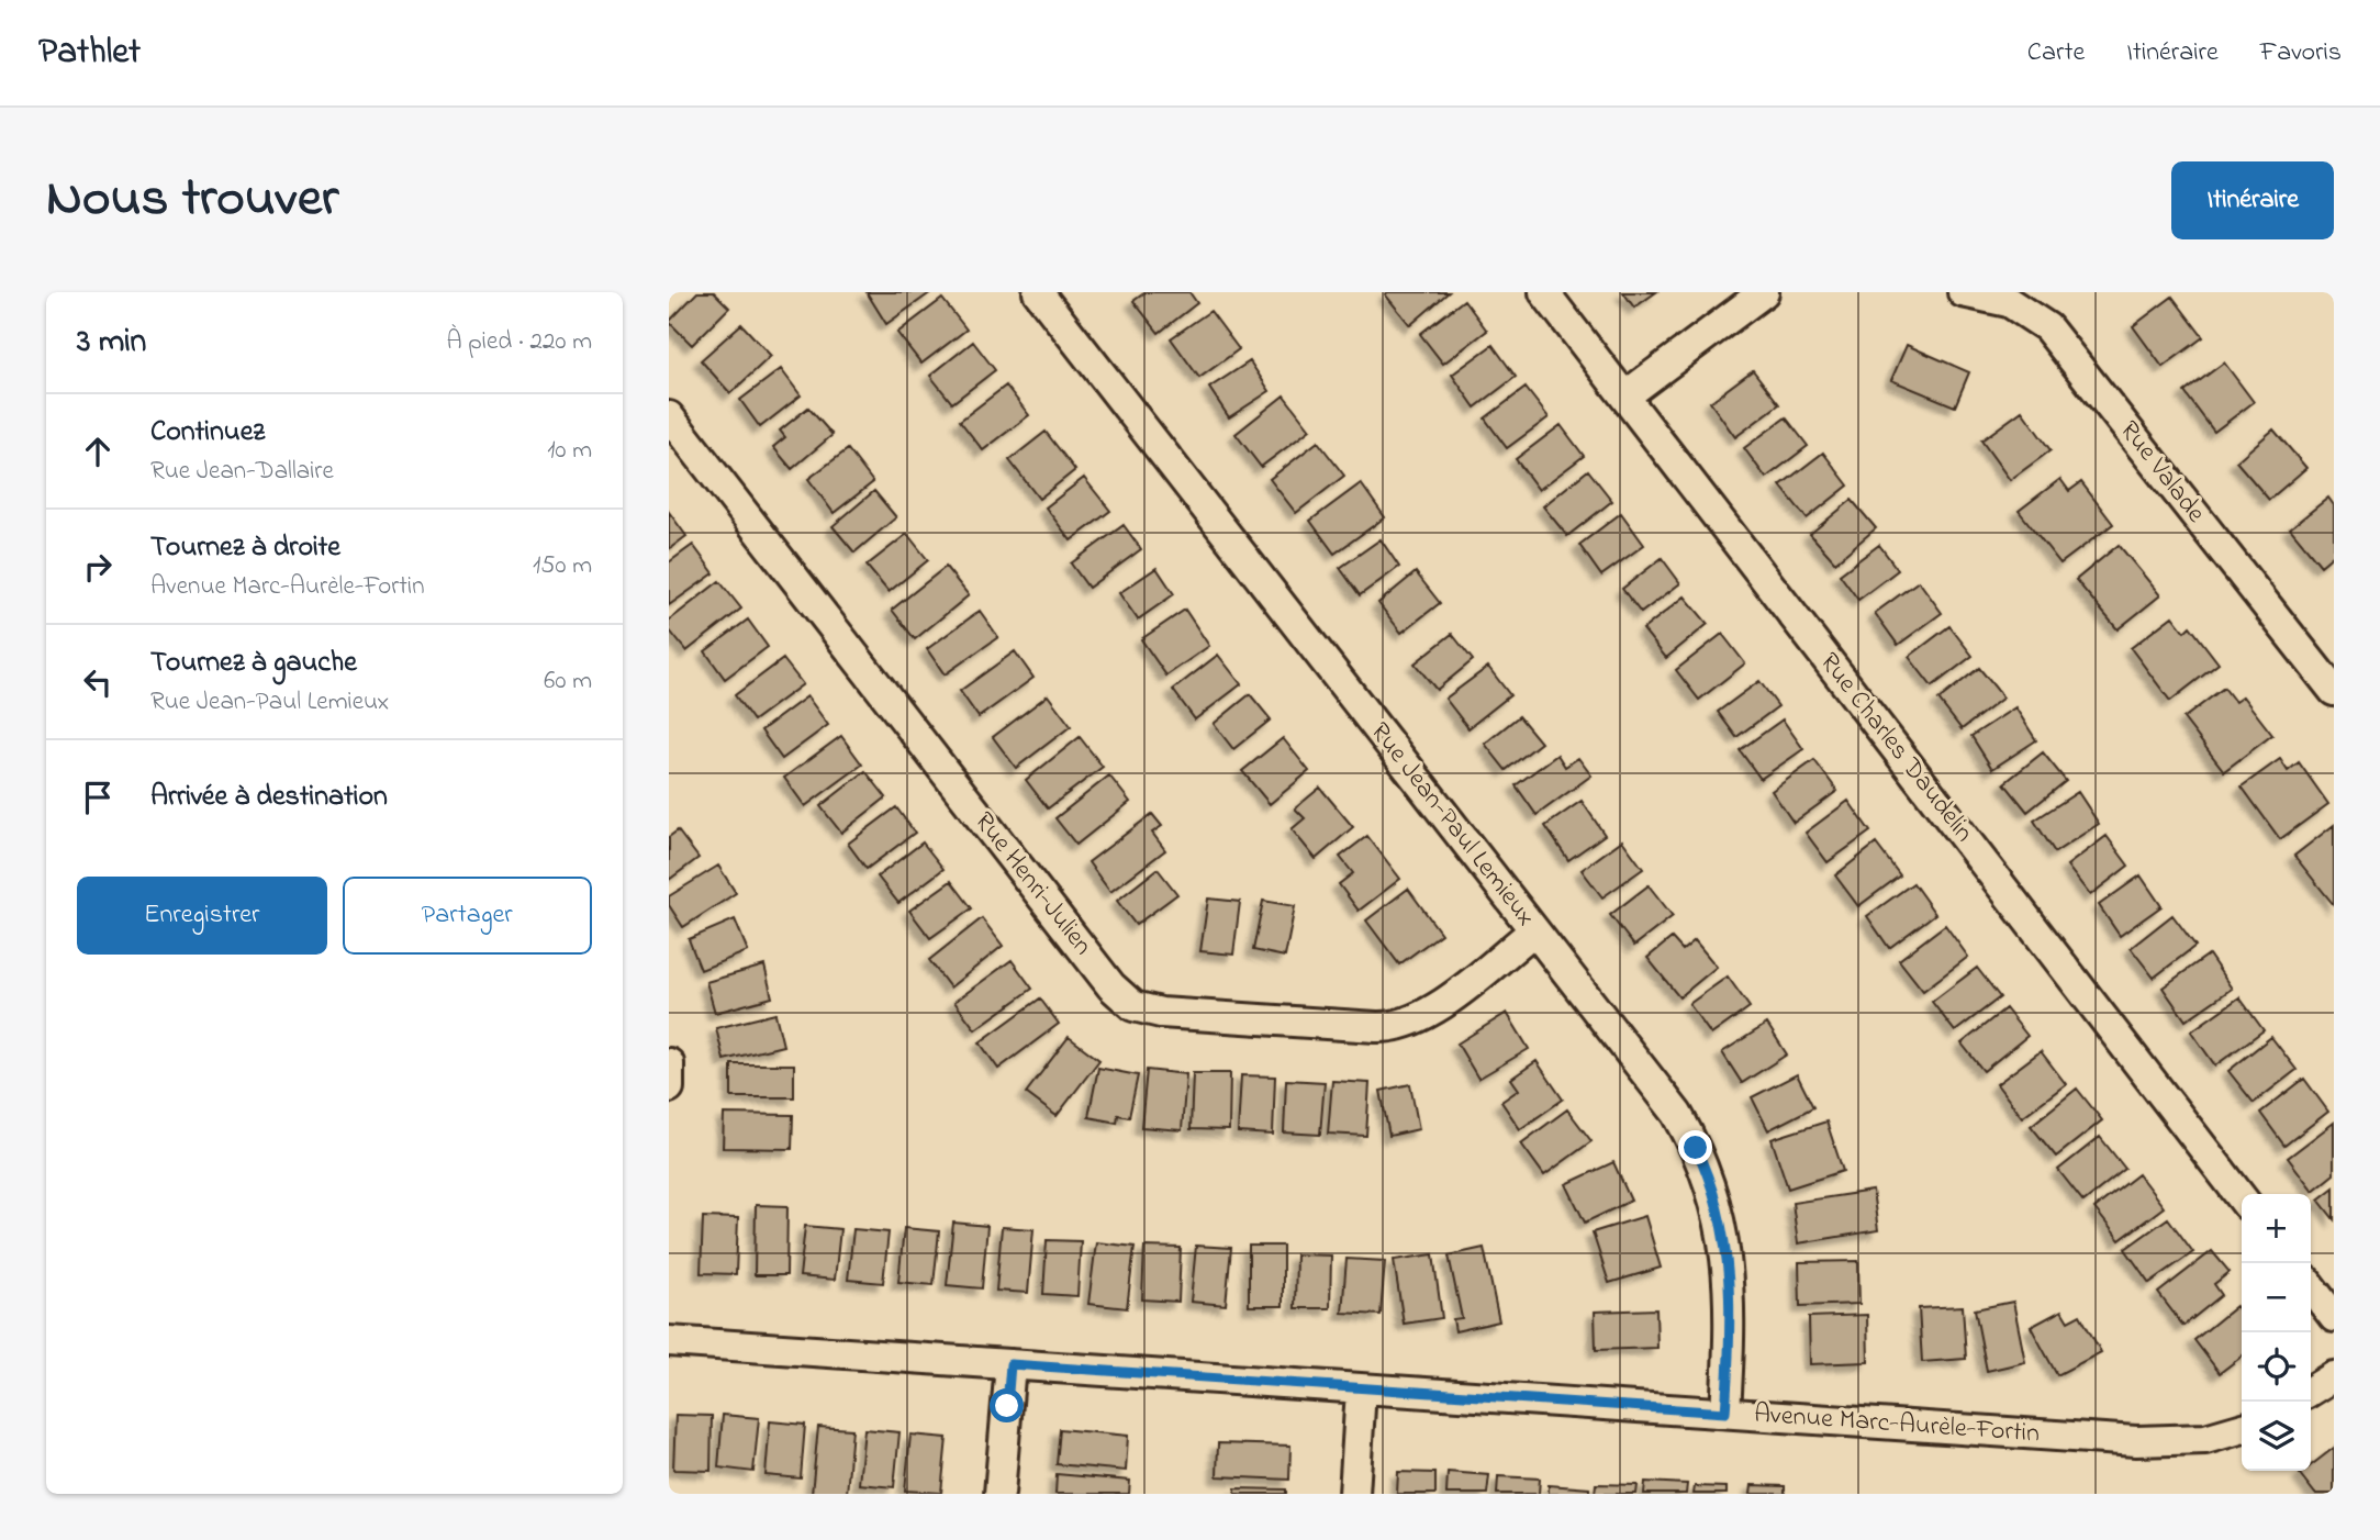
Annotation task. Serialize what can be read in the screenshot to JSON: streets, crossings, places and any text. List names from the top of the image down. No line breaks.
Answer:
{"streets":{"street":["Rue Valade","Rue Charles Daudelin","Rue Jean-Paul Lemieux","Rue Henri-Julien","Avenue Marc-Aurèle-Fortin"]},"crossings":[["Rue Jean-Paul Lemieux","Rue Henri-Julien"],["Rue Jean-Paul Lemieux","Avenue Marc-Aurèle-Fortin"]],"page":{"header":"Pathlet","nav":["Carte","Itinéraire","Favoris"],"title":"Nous trouver","buttons":["Itinéraire",["Enregistrer","Partager"]],"heading":["3 min","À pied · 220 m"],"list":[["Continuez","Rue Jean-Dallaire","10 m"],["Tournez à droite","Avenue Marc-Aurèle-Fortin","150 m"],["Tournez à gauche","Rue Jean-Paul Lemieux","60 m"],"Arrivée à destination"],"map_buttons":["+","−"]}}
